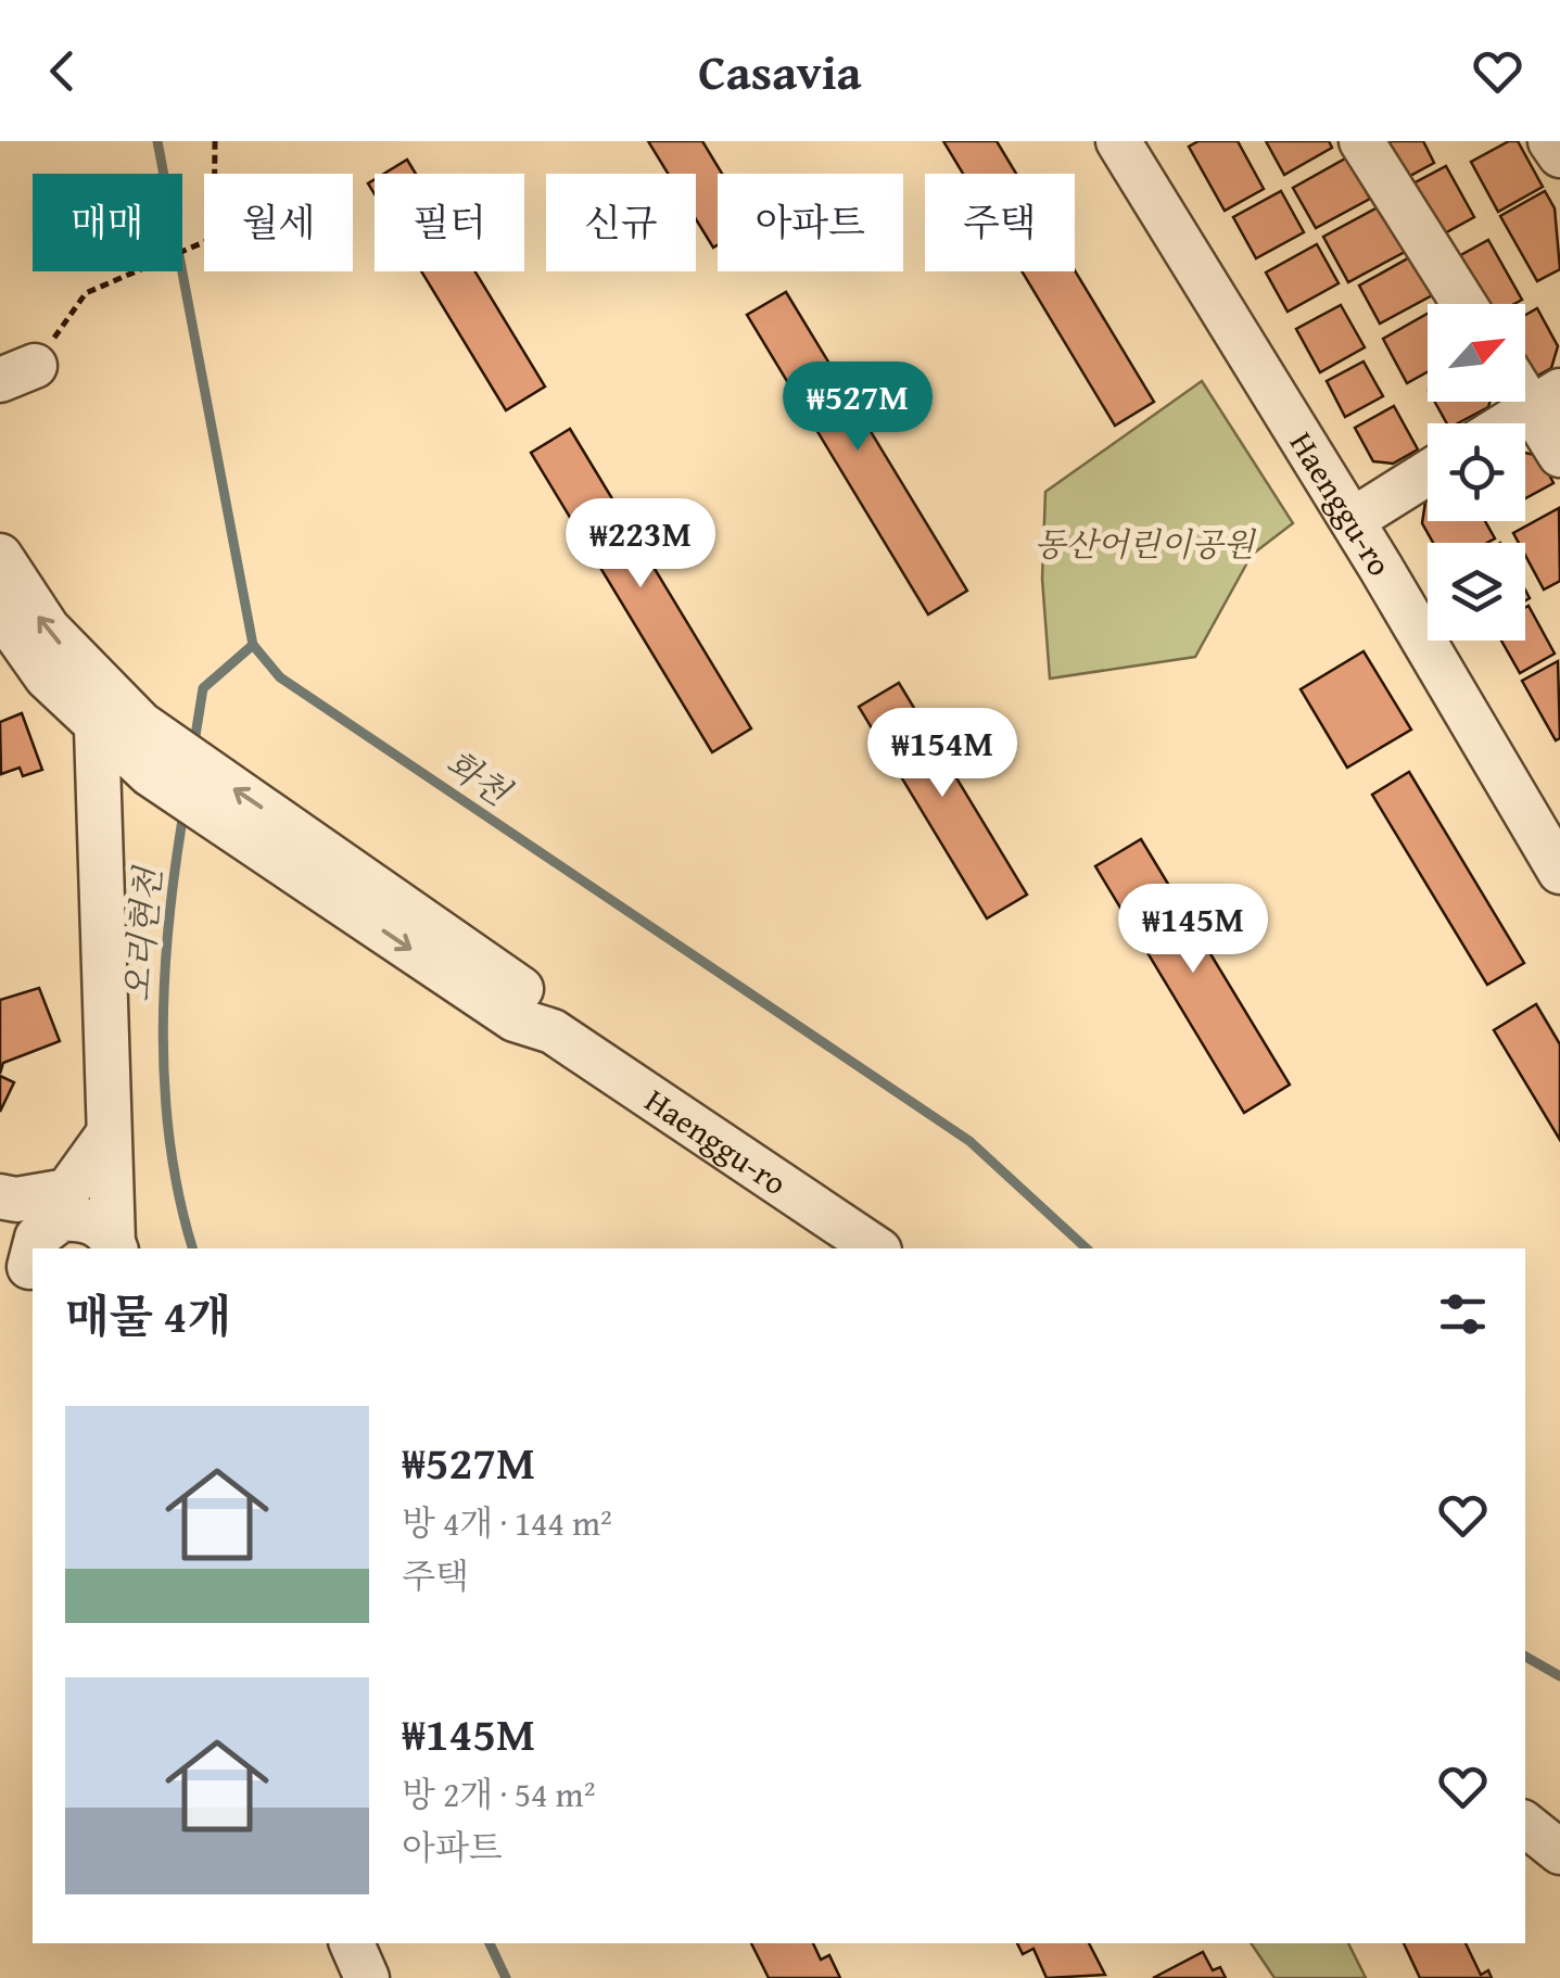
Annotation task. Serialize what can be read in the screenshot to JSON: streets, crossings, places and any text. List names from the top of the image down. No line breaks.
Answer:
{"streets":{"street":["Haenggu-ro"]},"water":["화천","오리현천"],"parks":["동산어린이공원"],"north":"top right","page":{"header":"Casavia","chip":["매매","월세","필터","신규","아파트","주택"],"price":["₩527M","₩223M","₩154M","₩145M"],"heading":"매물 4개","list":[{"name":"₩527M","note":"방 4개 · 144 m² · 주택"},{"name":"₩145M","note":"방 2개 · 54 m² · 아파트"}]}}
